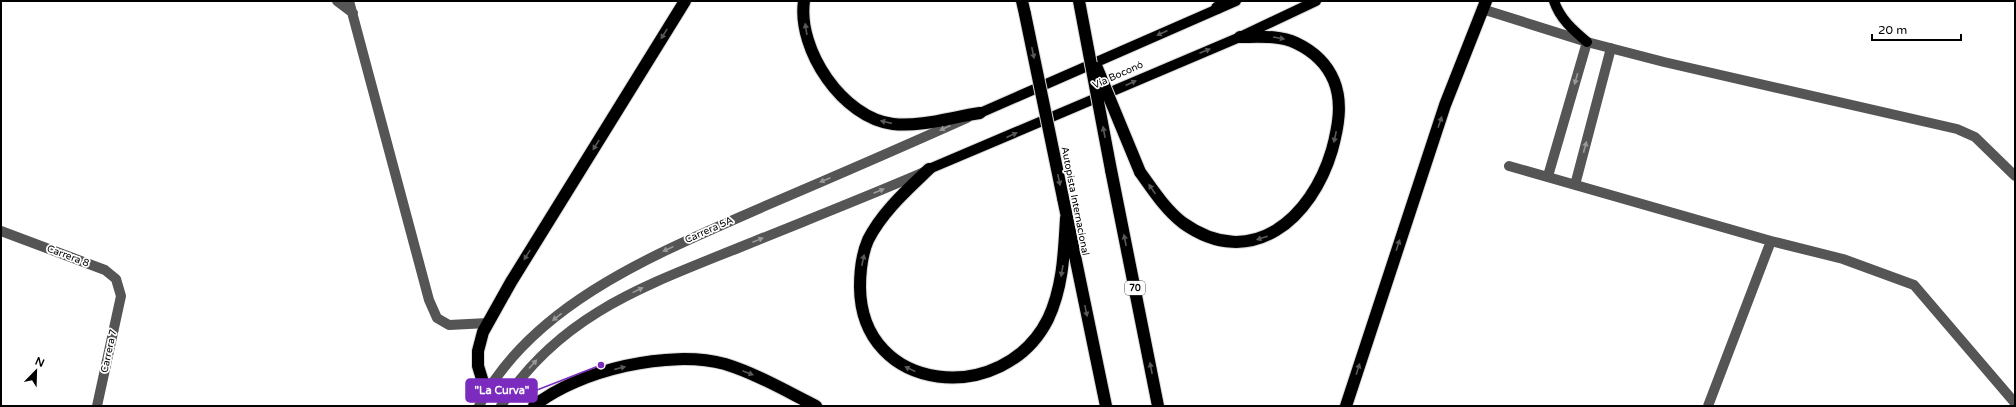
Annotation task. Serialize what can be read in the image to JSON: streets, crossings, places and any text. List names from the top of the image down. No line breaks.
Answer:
{"streets":{"highway":["Autopista Internacional","70"],"main road":["Vía Boconó"],"street":["Carrera 5A","Carrera 8","Carrera 7"]},"crossings":[["Vía Boconó","Carrera 5A"],["Carrera 8","Carrera 7"]],"places":["\"La Curva\""],"scale_bar":"20 m","north":"top right"}
